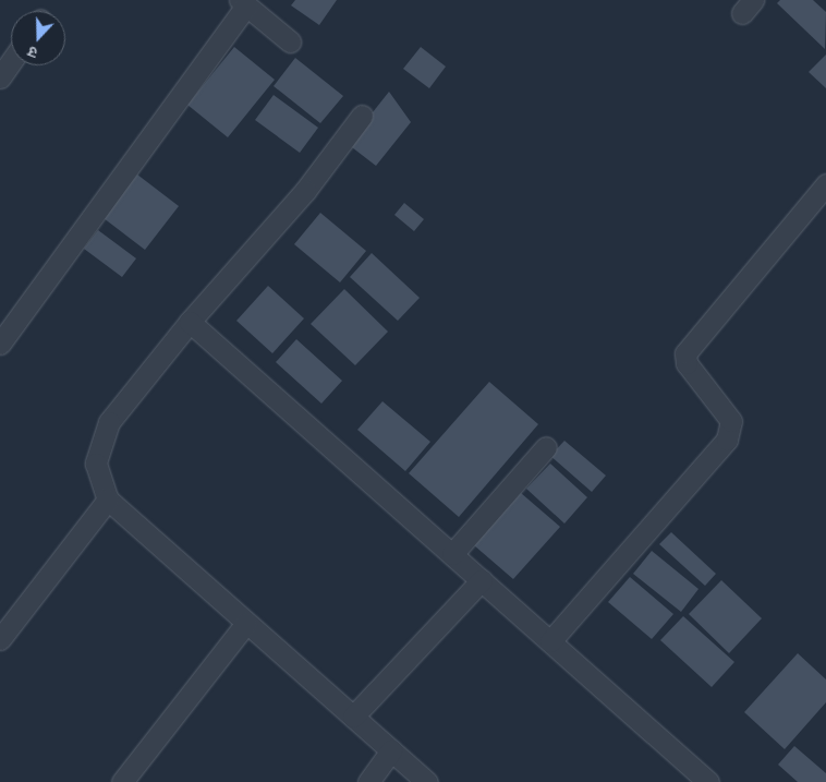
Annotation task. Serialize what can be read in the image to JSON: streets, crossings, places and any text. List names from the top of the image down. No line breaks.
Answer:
{"north":"bottom"}
